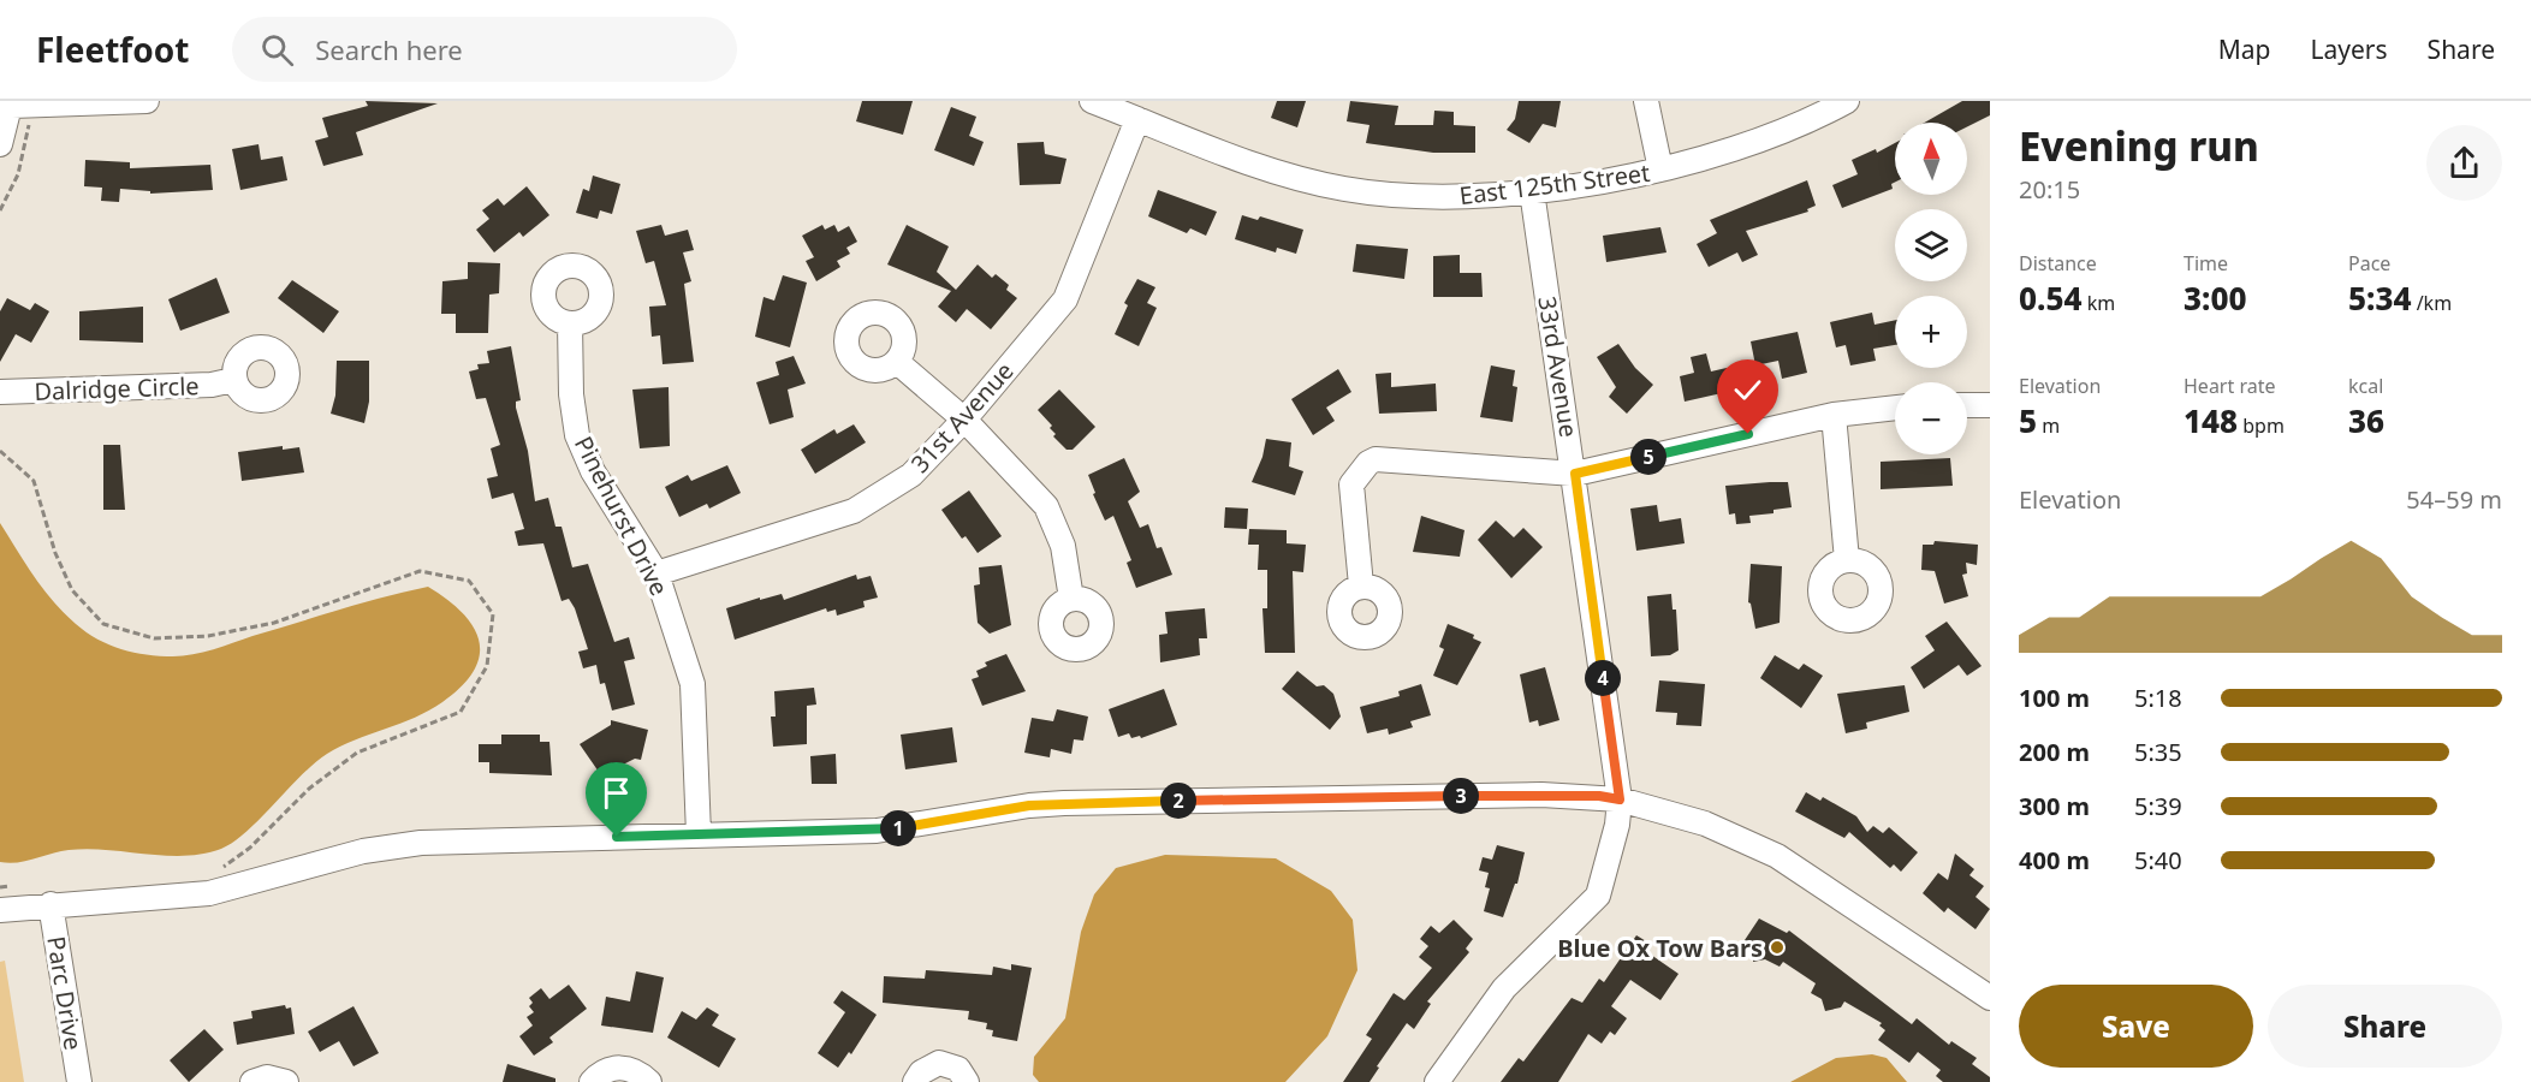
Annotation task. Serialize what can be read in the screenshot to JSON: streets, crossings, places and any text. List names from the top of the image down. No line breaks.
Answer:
{"streets":{"street":["East 125th Street","33rd Avenue","Dalridge Circle","31st Avenue","Pinehurst Drive","Parc Drive"]},"crossings":[["East 125th Street","33rd Avenue"],["East 125th Street","31st Avenue"],["31st Avenue","Pinehurst Drive"]],"places":["Blue Ox Tow Bars"],"north":"top","page":{"header":"Fleetfoot","search":"Search here","nav":["Map","Layers","Share"],"heading":["Evening run","20:15"],"map_buttons":["+","−"],"stats":[["Distance","0.54 km"],["Time","3:00"],["Pace","5:34 /km"],["Elevation","5 m"],["Heart rate","148 bpm"],["kcal","36"]],"pins":["5","4","3","2","1"],"chart":["Elevation","54–59 m"],"list":[{"name":"100 m","note":"5:18"},{"name":"200 m","note":"5:35"},{"name":"300 m","note":"5:39"},{"name":"400 m","note":"5:40"}],"buttons":["Save","Share"]}}
